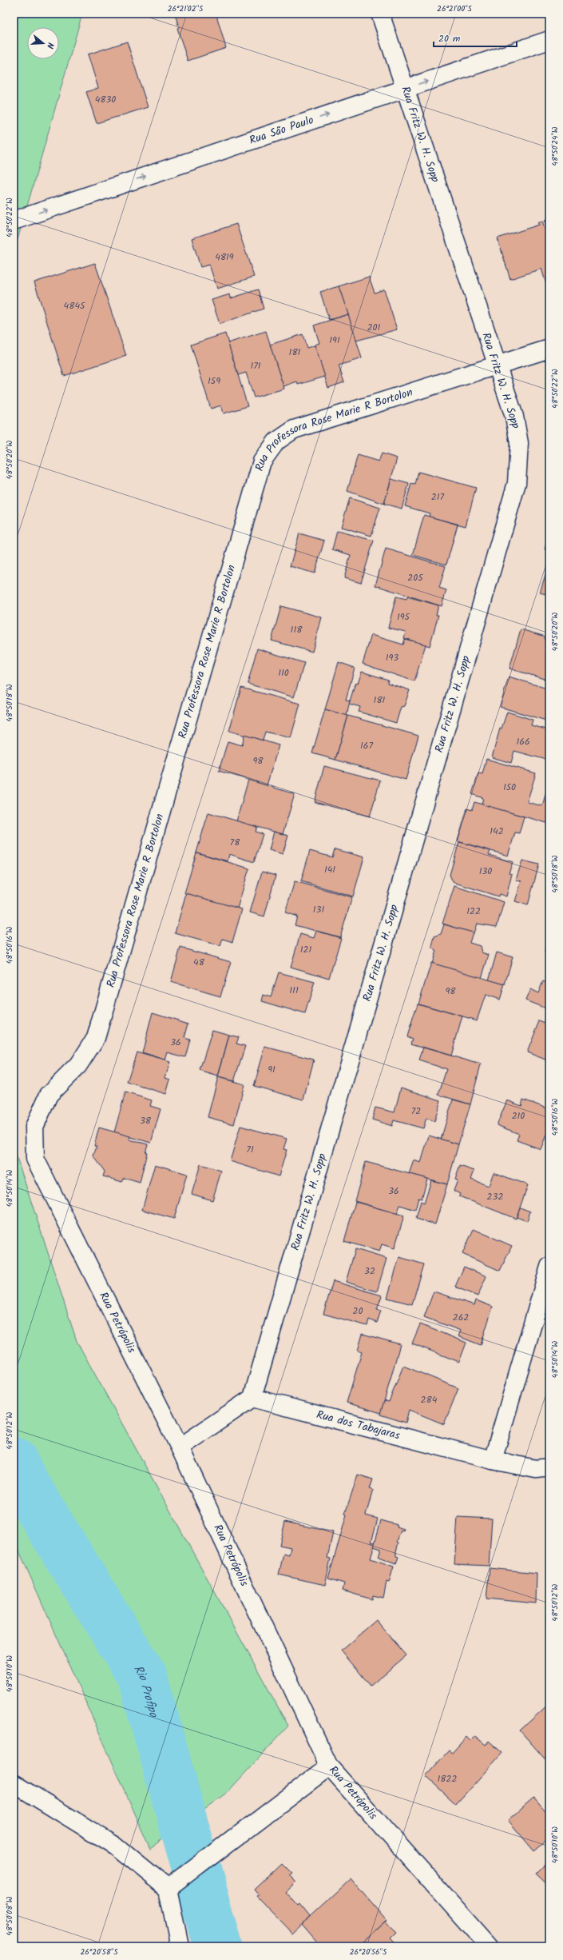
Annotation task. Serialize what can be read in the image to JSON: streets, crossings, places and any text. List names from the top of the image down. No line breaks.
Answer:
{"streets":{"street":["Rua São Paulo","Rua Fritz W. H. Sopp","Rua Professora Rose Marie R Bortolon","Rua Petrópolis","Rua dos Tabajaras"]},"crossings":[["Rua São Paulo","Rua Fritz W. H. Sopp"],["Rua Fritz W. H. Sopp","Rua Professora Rose Marie R Bortolon"],["Rua Fritz W. H. Sopp","Rua dos Tabajaras"],["Rua Professora Rose Marie R Bortolon","Rua Petrópolis"]],"one_way":["Rua São Paulo"],"water":["Rio Profipo"],"house_numbers":["4830","4819","4845","201","191","181","171","159","217","205","195","118","193","110","181","166","167","98","150","142","78","141","130","131","122","121","48","111","98","36","91","72","210","38","71","36","232","32","20","262","284","1822"],"scale_bar":"20 m","north":"right","coordinates":["26°21'02\"S","26°21'00\"S","48°50'24\"W","48°50'22\"W","48°50'20\"W","48°50'18\"W","48°50'16\"W","48°50'14\"W","48°50'12\"W","48°50'10\"W","48°50'08\"W","26°20'58\"S","26°20'56\"S"]}
